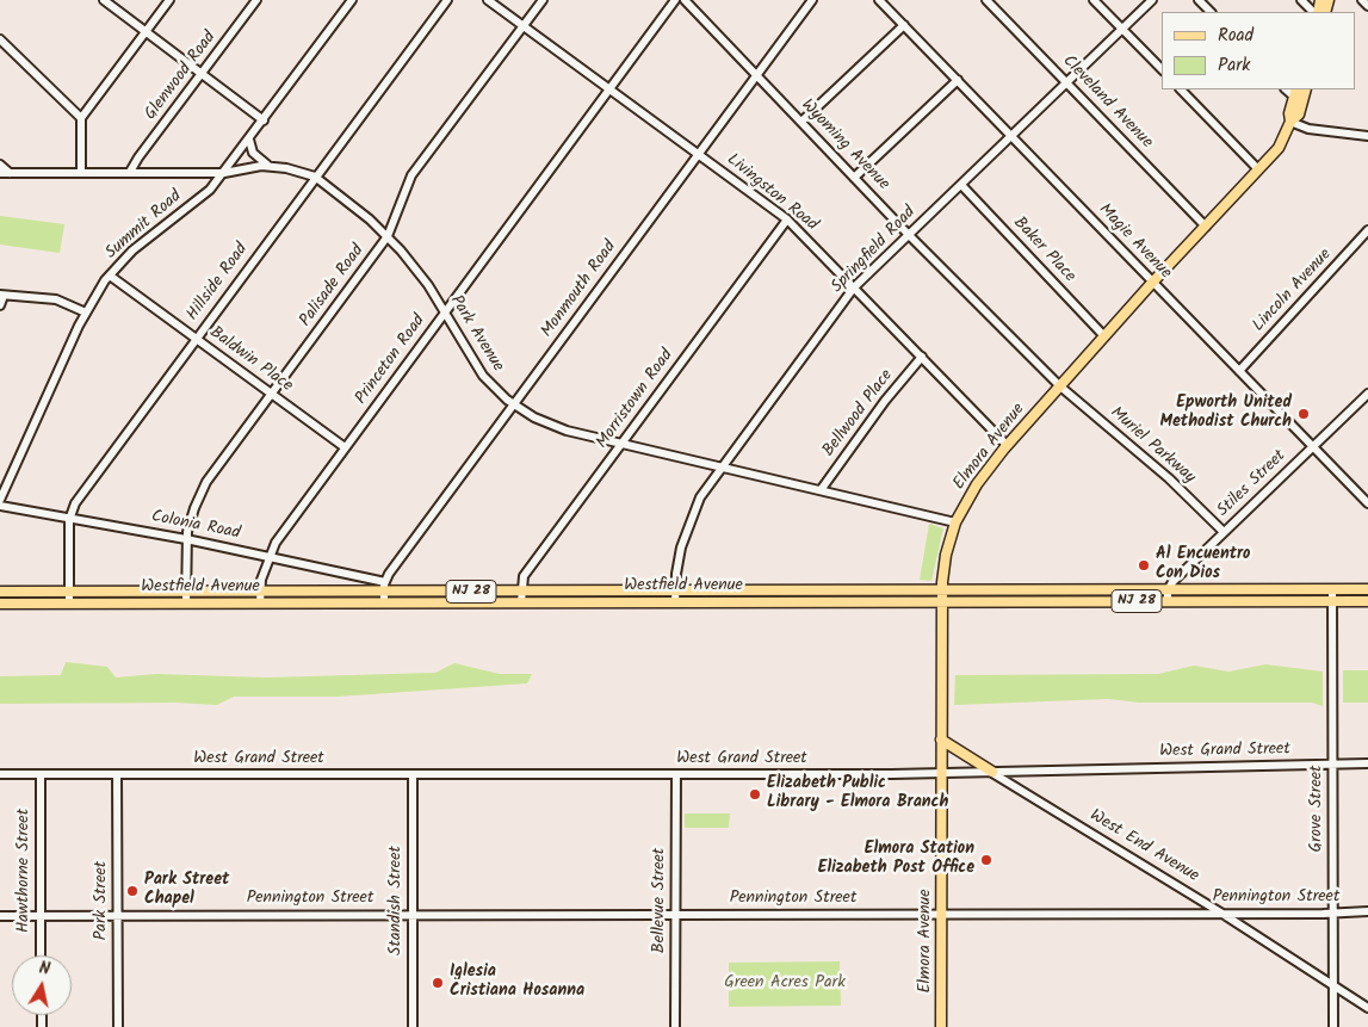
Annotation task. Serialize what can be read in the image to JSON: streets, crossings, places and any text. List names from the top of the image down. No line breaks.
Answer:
{"streets":{"main road":["Elmora Avenue","Westfield Avenue","NJ 28"],"street":["Glenwood Road","Cleveland Avenue","Wyoming Avenue","Livingston Road","Summit Road","Magie Avenue","Springfield Road","Baker Place","Hillside Road","Palisade Road","Monmouth Road","Lincoln Avenue","Park Avenue","Baldwin Place","Princeton Road","Morristown Road","Bellwood Place","Muriel Parkway","Stiles Street","Colonia Road","West Grand Street","Grove Street","West End Avenue","Hawthorne Street","Pennington Street","Park Street","Standish Street","Bellevue Street"]},"crossings":[["Glenwood Road","Park Avenue"],["Cleveland Avenue","Springfield Road"],["Cleveland Avenue","Elmora Avenue"],["Wyoming Avenue","Springfield Road"],["Wyoming Avenue","Monmouth Road"],["Wyoming Avenue","Muriel Parkway"],["Wyoming Avenue","Elmora Avenue"],["Livingston Road","Springfield Road"],["Livingston Road","Palisade Road"],["Livingston Road","Monmouth Road"],["Livingston Road","Princeton Road"],["Livingston Road","Morristown Road"],["Livingston Road","Bellwood Place"],["Livingston Road","Elmora Avenue"],["Summit Road","Park Avenue"],["Summit Road","Baldwin Place"],["Magie Avenue","Springfield Road"],["Magie Avenue","Lincoln Avenue"],["Magie Avenue","Elmora Avenue"],["Magie Avenue","Stiles Street"],["Springfield Road","Baker Place"],["Springfield Road","Park Avenue"],["Springfield Road","Westfield Avenue"],["Baker Place","Elmora Avenue"],["Hillside Road","Park Avenue"],["Hillside Road","Baldwin Place"],["Hillside Road","Colonia Road"],["Hillside Road","Westfield Avenue"],["Palisade Road","Park Avenue"],["Palisade Road","Baldwin Place"],["Palisade Road","Colonia Road"],["Palisade Road","Westfield Avenue"],["Monmouth Road","Park Avenue"],["Monmouth Road","Colonia Road"],["Monmouth Road","Westfield Avenue"],["Park Avenue","Princeton Road"],["Park Avenue","Morristown Road"],["Park Avenue","Bellwood Place"],["Park Avenue","Elmora Avenue"],["Baldwin Place","Princeton Road"],["Princeton Road","Colonia Road"],["Princeton Road","Westfield Avenue"],["Morristown Road","Westfield Avenue"],["Muriel Parkway","Elmora Avenue"],["Muriel Parkway","Stiles Street"],["Elmora Avenue","Westfield Avenue"],["Elmora Avenue","West Grand Street"],["Elmora Avenue","Pennington Street"],["Stiles Street","Westfield Avenue"],["Colonia Road","Westfield Avenue"],["Westfield Avenue","Grove Street"],["West Grand Street","Grove Street"],["West Grand Street","West End Avenue"],["West Grand Street","Hawthorne Street"],["West Grand Street","Park Street"],["West Grand Street","Standish Street"],["West Grand Street","Bellevue Street"],["Grove Street","West End Avenue"],["Grove Street","Pennington Street"],["West End Avenue","Pennington Street"],["Hawthorne Street","Pennington Street"],["Pennington Street","Park Street"],["Pennington Street","Standish Street"],["Pennington Street","Bellevue Street"]],"parks":["Green Acres Park"],"places":["Epworth United Methodist Church","Al Encuentro Con Dios","Elizabeth Public Library - Elmora Branch","Elmora Station Elizabeth Post Office","Park Street Chapel","Iglesia Cristiana Hosanna"],"legend":["Road","Park"],"north":"top"}
